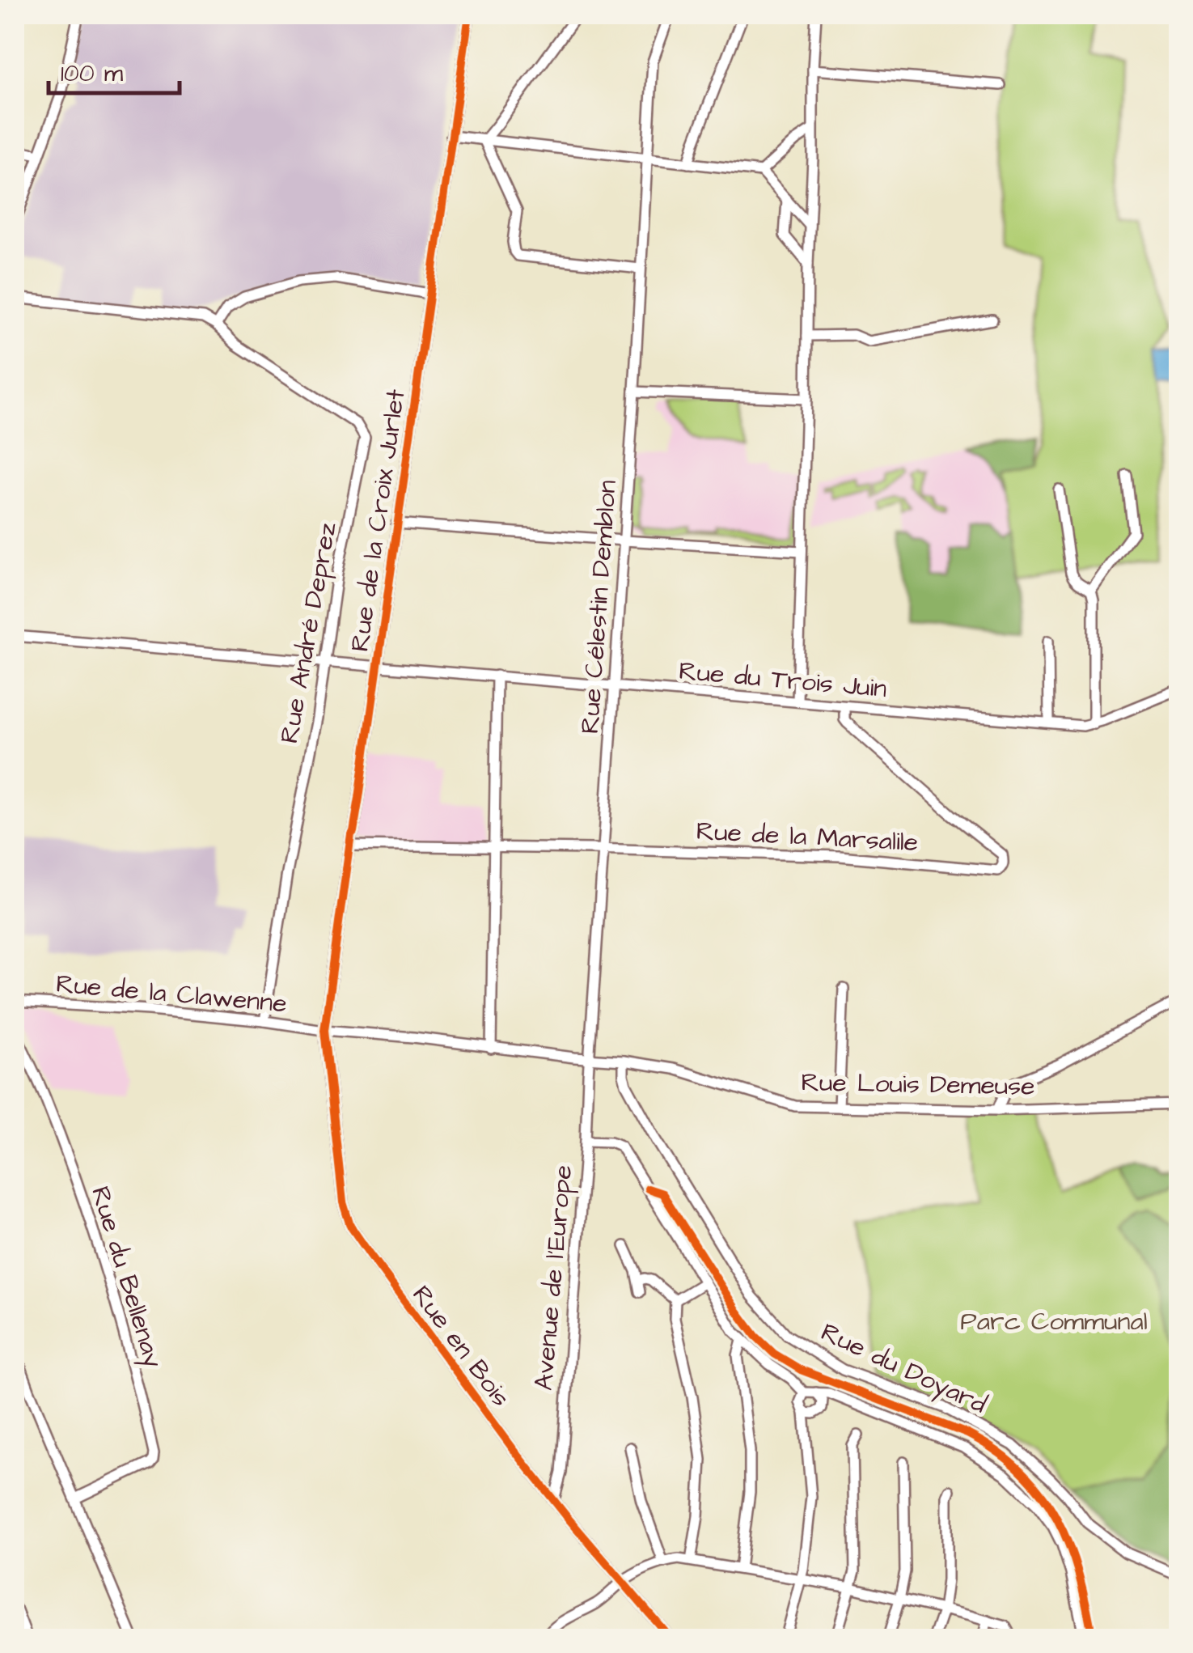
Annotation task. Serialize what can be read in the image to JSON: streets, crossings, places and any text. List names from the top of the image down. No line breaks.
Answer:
{"streets":{"street":["Rue de la Croix Jurlet","Rue Célestin Demblon","Rue André Deprez","Rue du Trois Juin","Rue de la Marsalile","Rue de la Clawenne","Rue Louis Demeuse","Rue du Bellenay","Avenue de l'Europe","Rue en Bois","Rue du Doyard"]},"crossings":[["Rue de la Croix Jurlet","Rue du Trois Juin"],["Rue de la Croix Jurlet","Rue de la Clawenne"],["Rue de la Croix Jurlet","Rue Louis Demeuse"],["Rue de la Croix Jurlet","Rue en Bois"],["Rue Célestin Demblon","Rue du Trois Juin"],["Rue Célestin Demblon","Rue de la Marsalile"],["Rue Célestin Demblon","Rue Louis Demeuse"],["Rue Célestin Demblon","Avenue de l'Europe"],["Rue André Deprez","Rue du Trois Juin"],["Rue André Deprez","Rue de la Clawenne"],["Rue du Trois Juin","Rue de la Marsalile"],["Rue de la Clawenne","Rue Louis Demeuse"],["Rue de la Clawenne","Rue en Bois"],["Rue Louis Demeuse","Avenue de l'Europe"],["Rue Louis Demeuse","Rue en Bois"],["Rue Louis Demeuse","Rue du Doyard"],["Avenue de l'Europe","Rue en Bois"]],"parks":["Parc Communal"],"scale_bar":"100 m"}
